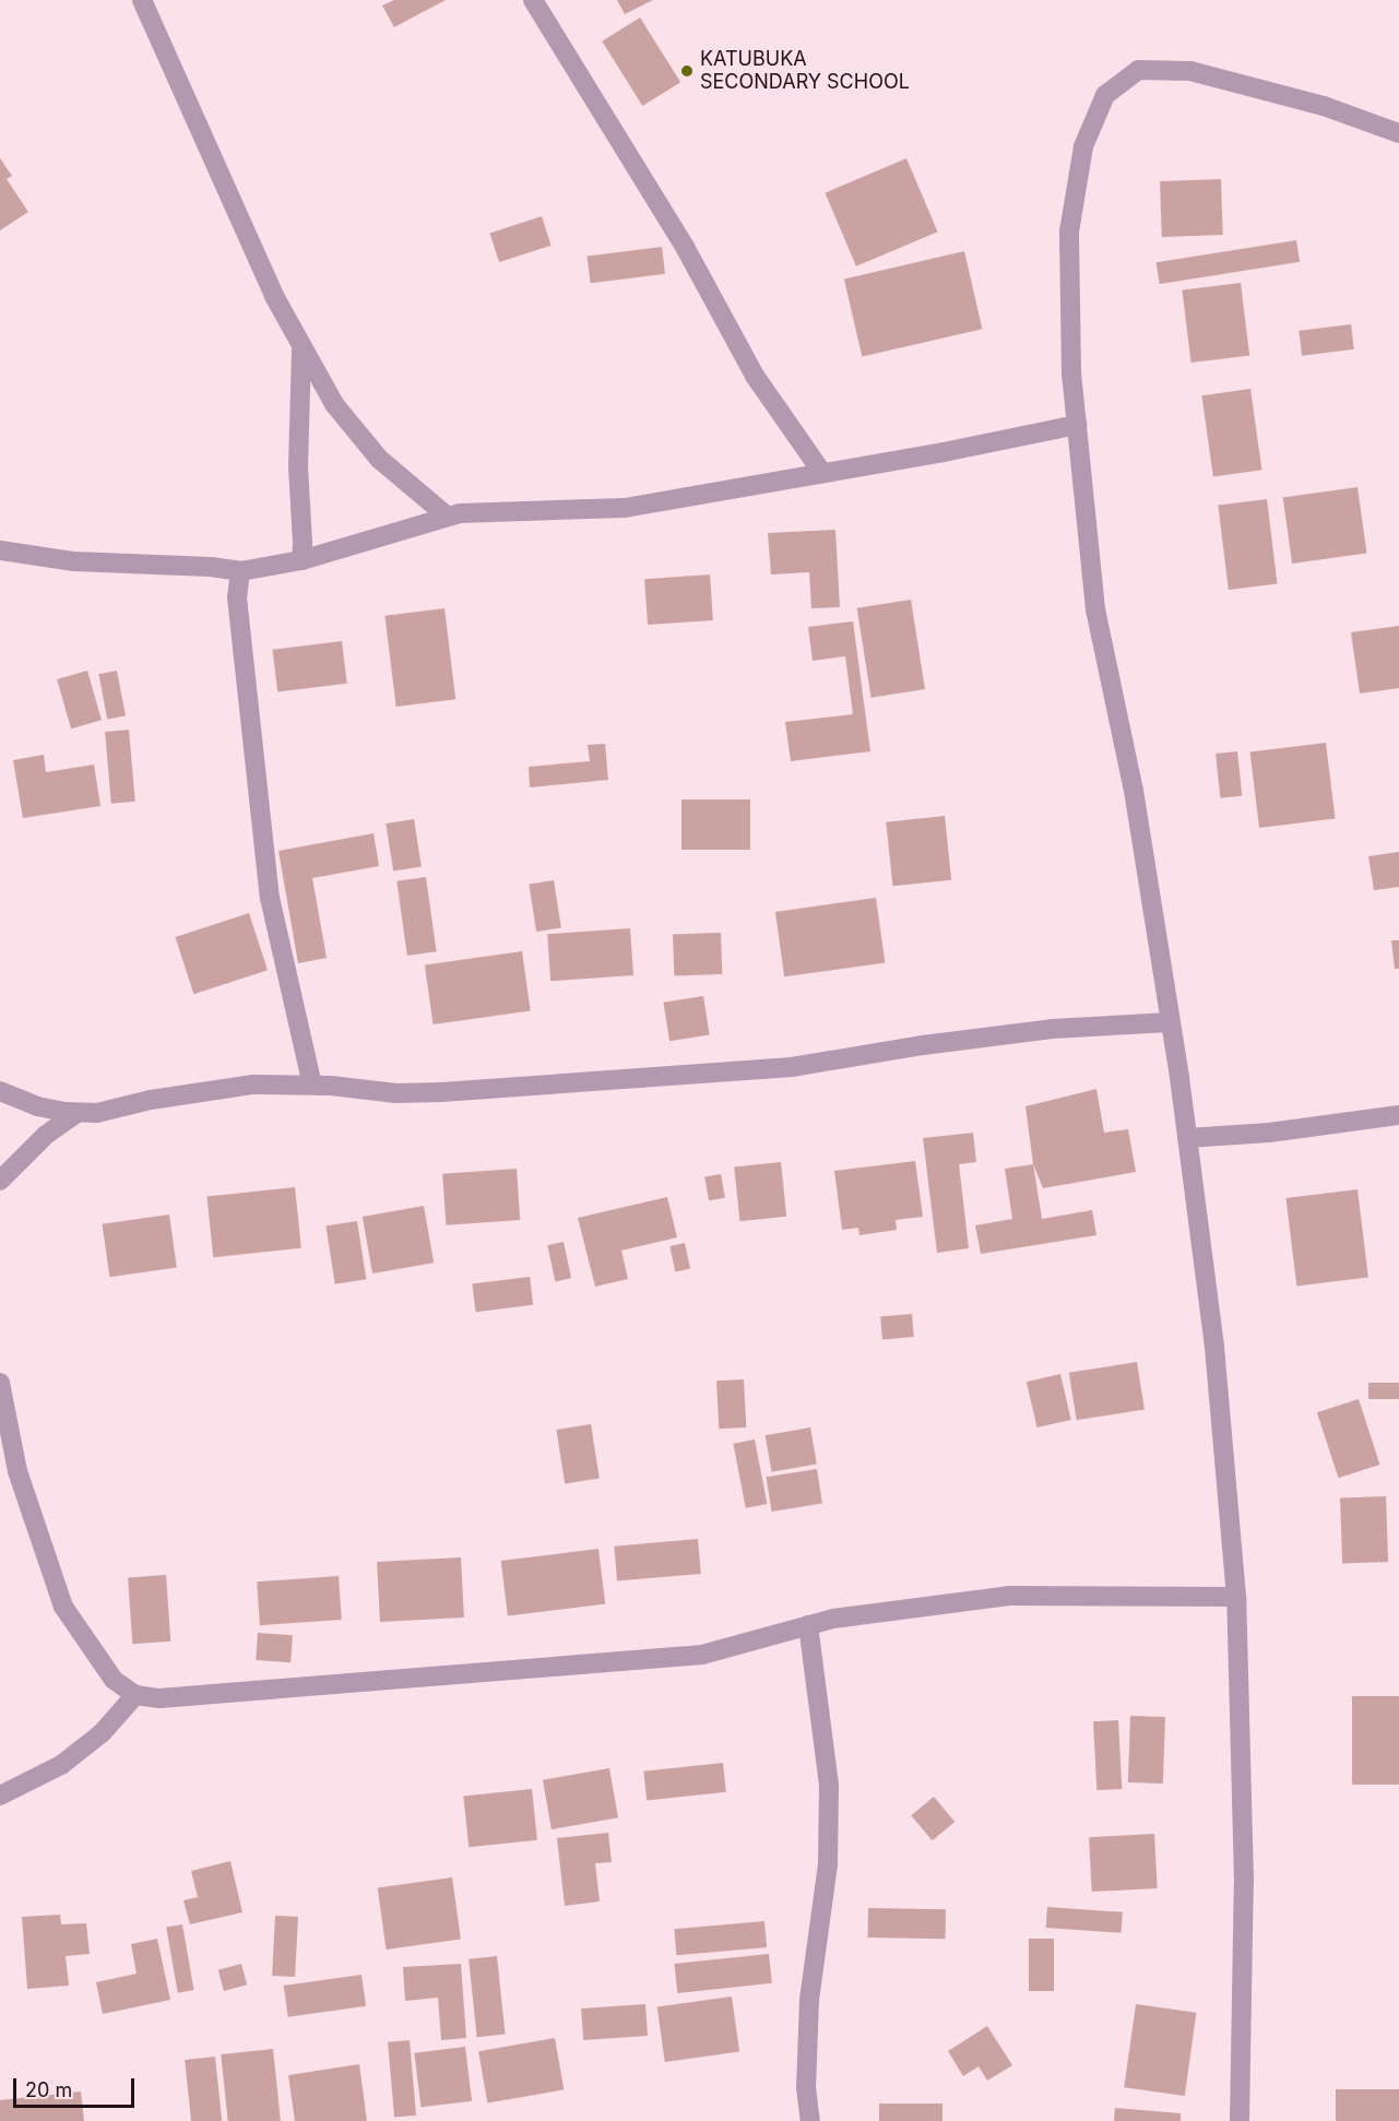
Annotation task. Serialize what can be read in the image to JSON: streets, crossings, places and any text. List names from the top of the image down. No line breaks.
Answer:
{"places":["KATUBUKA SECONDARY SCHOOL"],"scale_bar":"20 m"}
